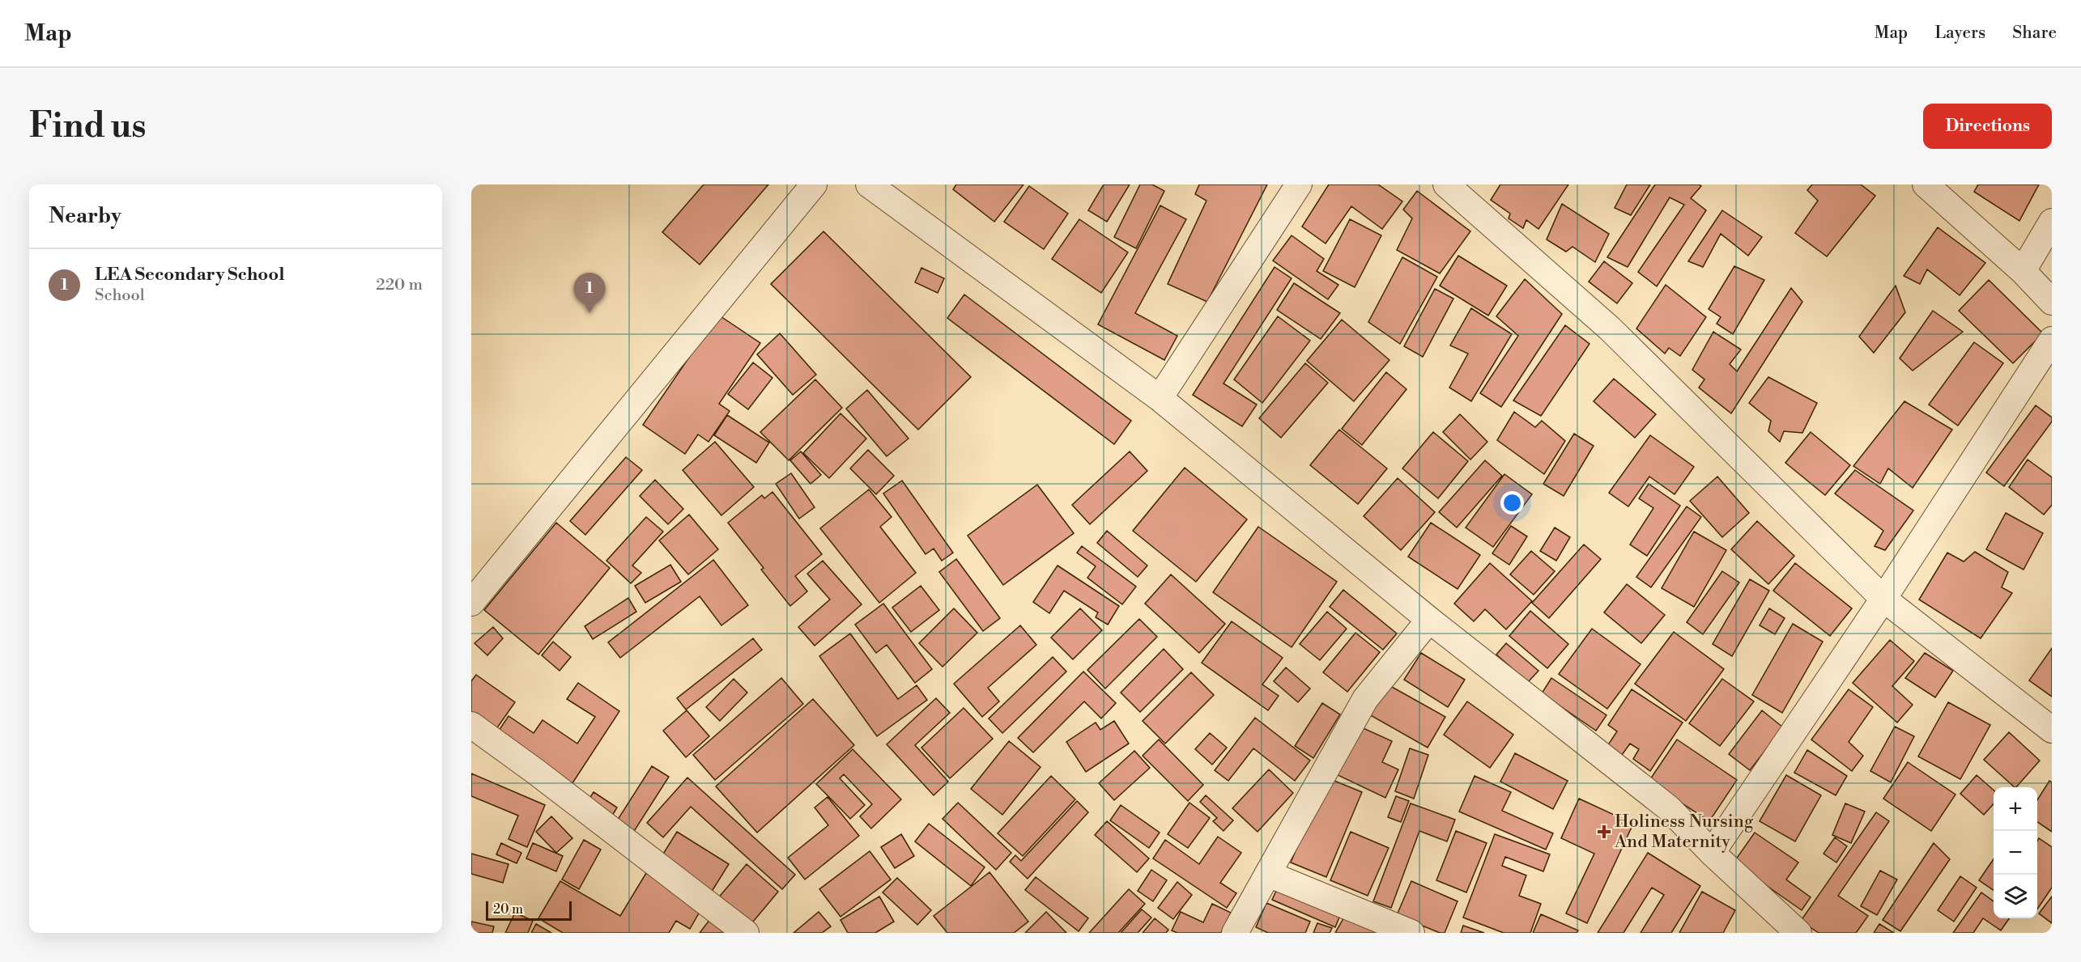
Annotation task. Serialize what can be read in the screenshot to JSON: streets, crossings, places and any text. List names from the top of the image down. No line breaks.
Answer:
{"places":{"health":["Holiness Nursing And Maternity"]},"scale_bar":"20 m","page":{"header":"Map","nav":["Map","Layers","Share"],"buttons":"Directions","title":"Find us","heading":"Nearby","list":[{"mark":"1","name":"LEA Secondary School","note":"School","value":"220 m"}],"pins":"1","map_buttons":["+","−"],"scale":"20 m"}}
